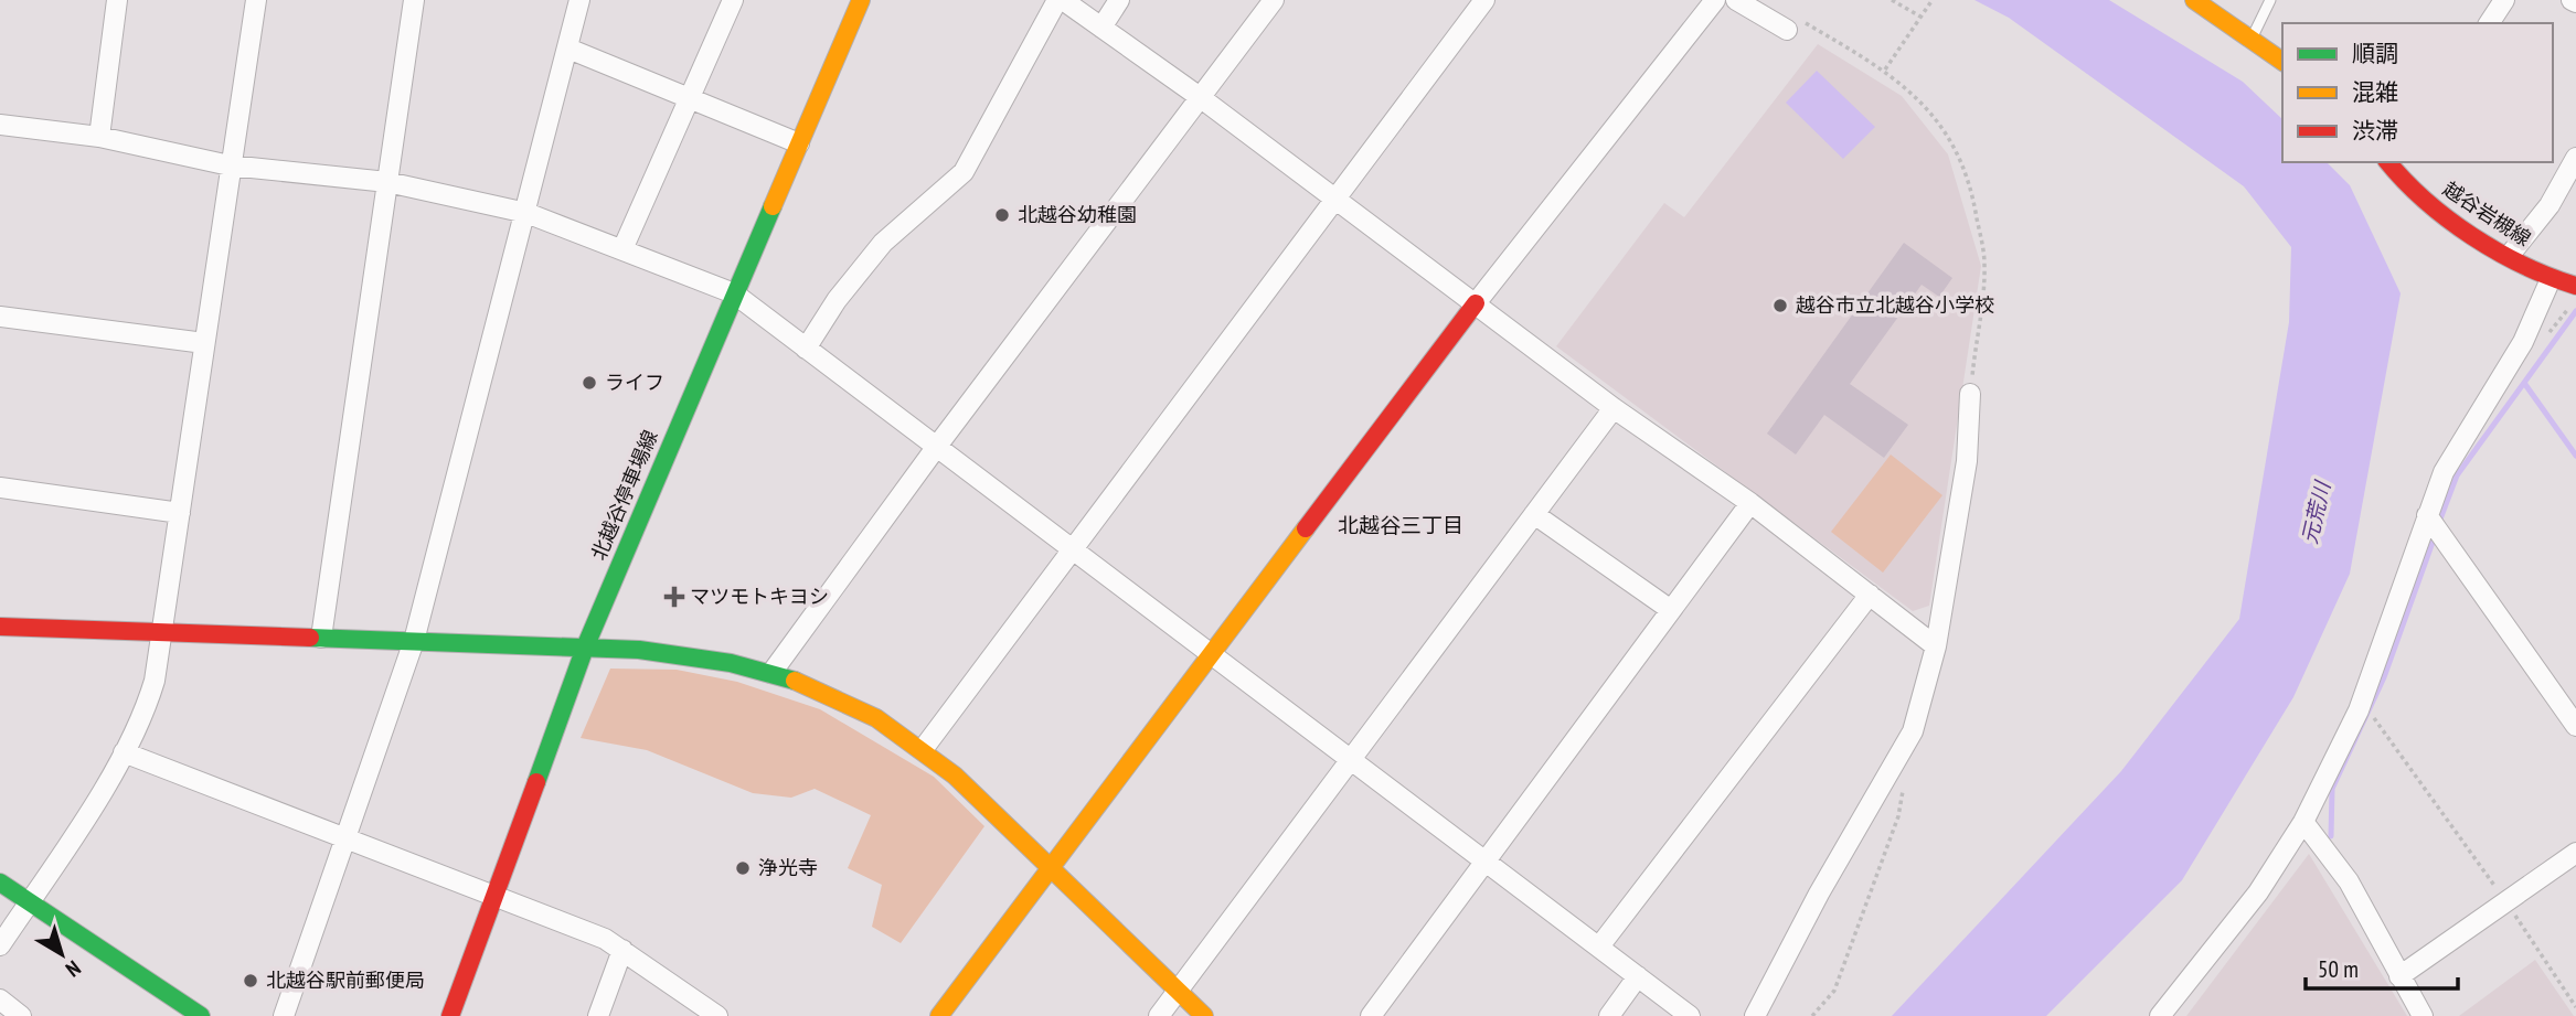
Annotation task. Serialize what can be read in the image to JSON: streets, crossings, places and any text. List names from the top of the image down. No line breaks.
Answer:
{"streets":{"street":["越谷岩槻線","北越谷停車場線"]},"districts":["北越谷三丁目"],"water":["元荒川"],"places":{"other":["北越谷幼稚園","越谷市立北越谷小学校","ライフ","浄光寺","北越谷駅前郵便局"],"health":["マツモトキヨシ"]},"legend":["順調","混雑","渋滞"],"scale_bar":"50 m","north":"bottom right"}
